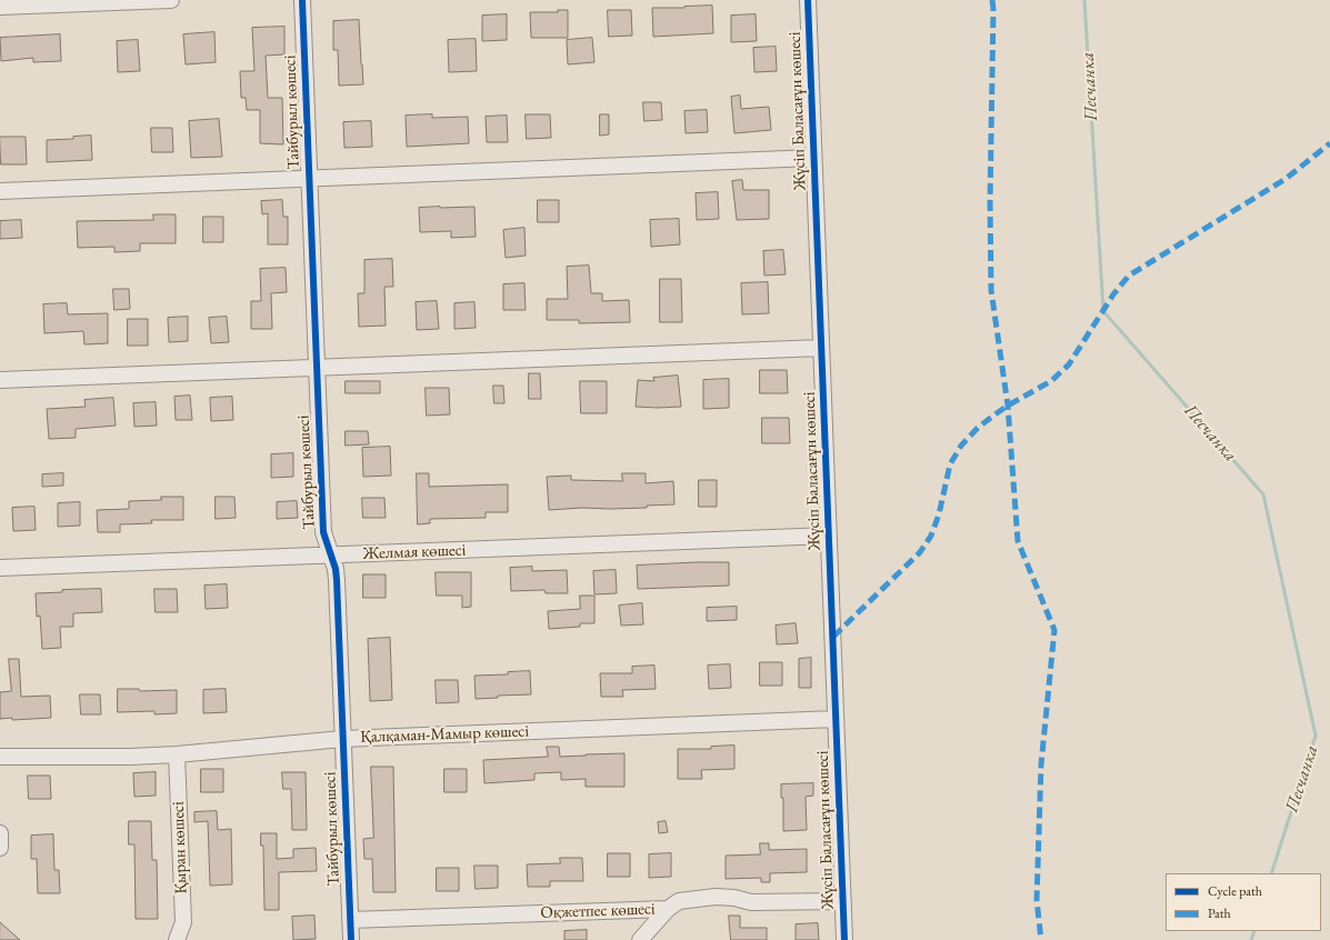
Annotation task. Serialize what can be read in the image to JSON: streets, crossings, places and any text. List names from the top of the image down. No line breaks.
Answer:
{"streets":{"street":["Жүсіп Баласағұн көшесі","Тайбурыл көшесі","Желмая көшесі","Қалқаман-Мамыр көшесі","Қыран көшесі","Оқжетпес көшесі"]},"crossings":[["Жүсіп Баласағұн көшесі","Желмая көшесі"],["Жүсіп Баласағұн көшесі","Қалқаман-Мамыр көшесі"],["Жүсіп Баласағұн көшесі","Оқжетпес көшесі"],["Тайбурыл көшесі","Желмая көшесі"],["Тайбурыл көшесі","Қалқаман-Мамыр көшесі"],["Тайбурыл көшесі","Оқжетпес көшесі"],["Қалқаман-Мамыр көшесі","Қыран көшесі"]],"water":["Песчанка"],"legend":["Cycle path","Path"]}
